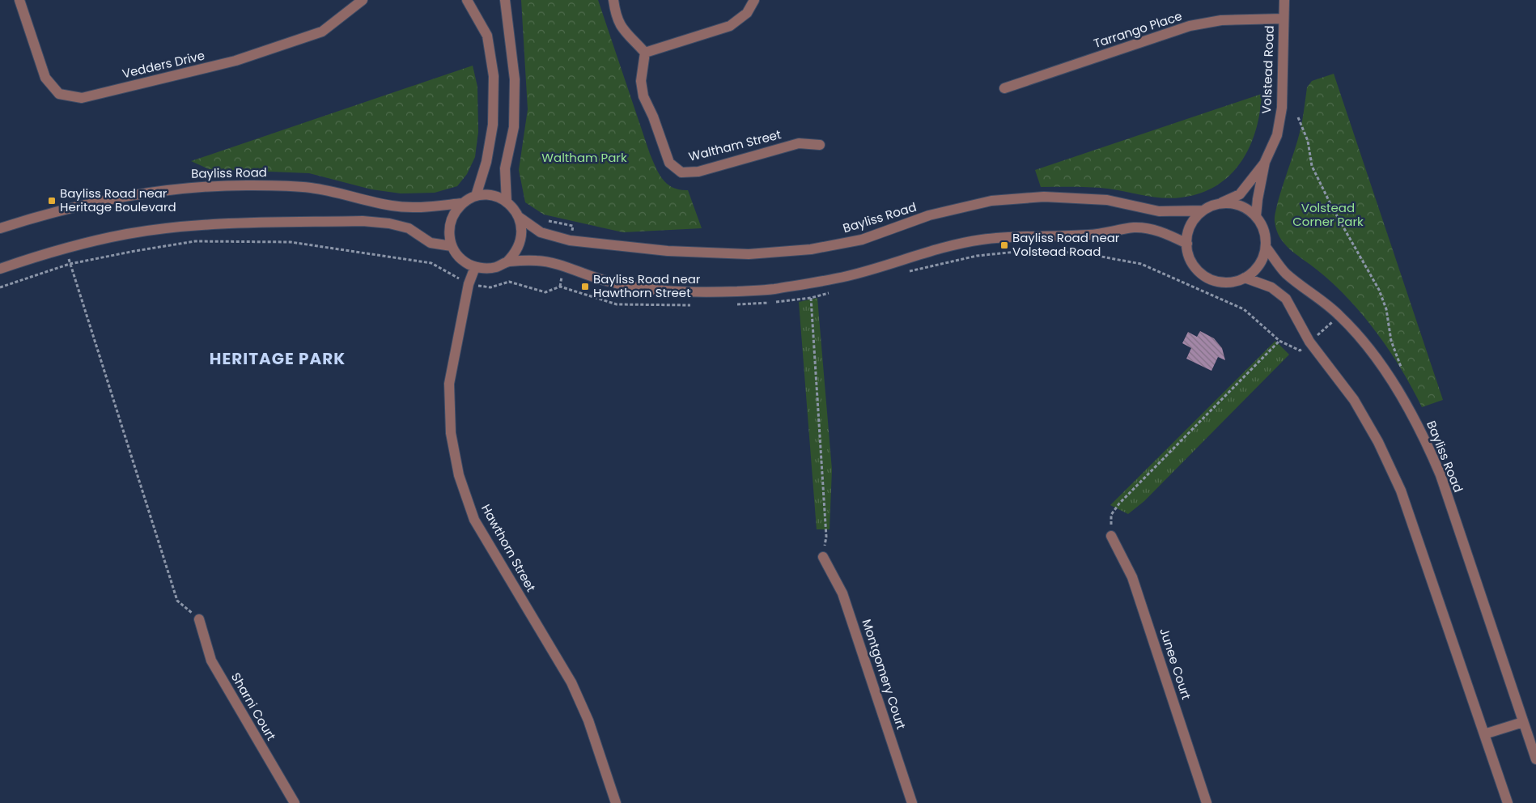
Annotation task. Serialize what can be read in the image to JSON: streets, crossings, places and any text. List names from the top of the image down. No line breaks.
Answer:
{"streets":{"street":["Tarrango Place","Vedders Drive","Volstead Road","Waltham Street","Bayliss Road","Hawthorn Street","Junee Court","Montgomery Court","Sharni Court"]},"crossings":[["Tarrango Place","Volstead Road"],["Volstead Road","Bayliss Road"],["Bayliss Road","Hawthorn Street"]],"districts":["HERITAGE PARK"],"parks":["Waltham Park","Volstead Corner Park"],"places":{"transit":["Bayliss Road near Heritage Boulevard","Bayliss Road near Volstead Road","Bayliss Road near Hawthorn Street"]}}
